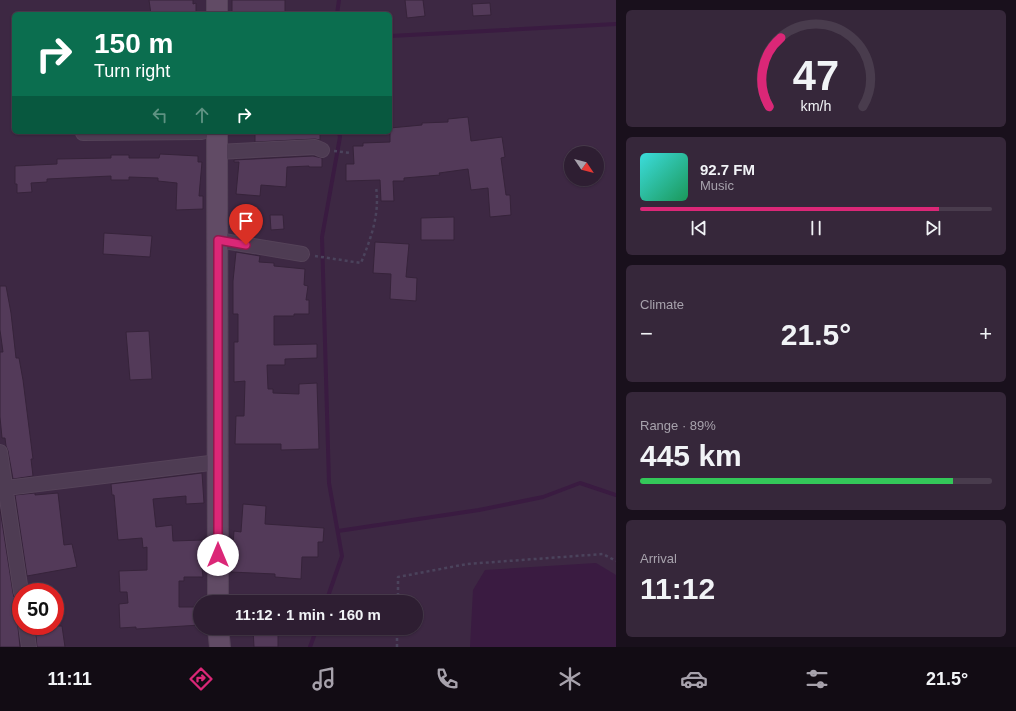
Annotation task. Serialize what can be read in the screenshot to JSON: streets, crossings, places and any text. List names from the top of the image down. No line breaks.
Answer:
{"north":"bottom right","page":{"turn":["150 m","Turn right"],"song":["92.7 FM","Music"],"tile":["Climate",["Range · 89%","445 km"],["Arrival","11:12"]],"heat":["−","21.5°","+"],"limit":"50","trip":"11:12 · 1 min · 160 m","tabs":["11:11","21.5°"],"gauge":["47","km/h"]}}
